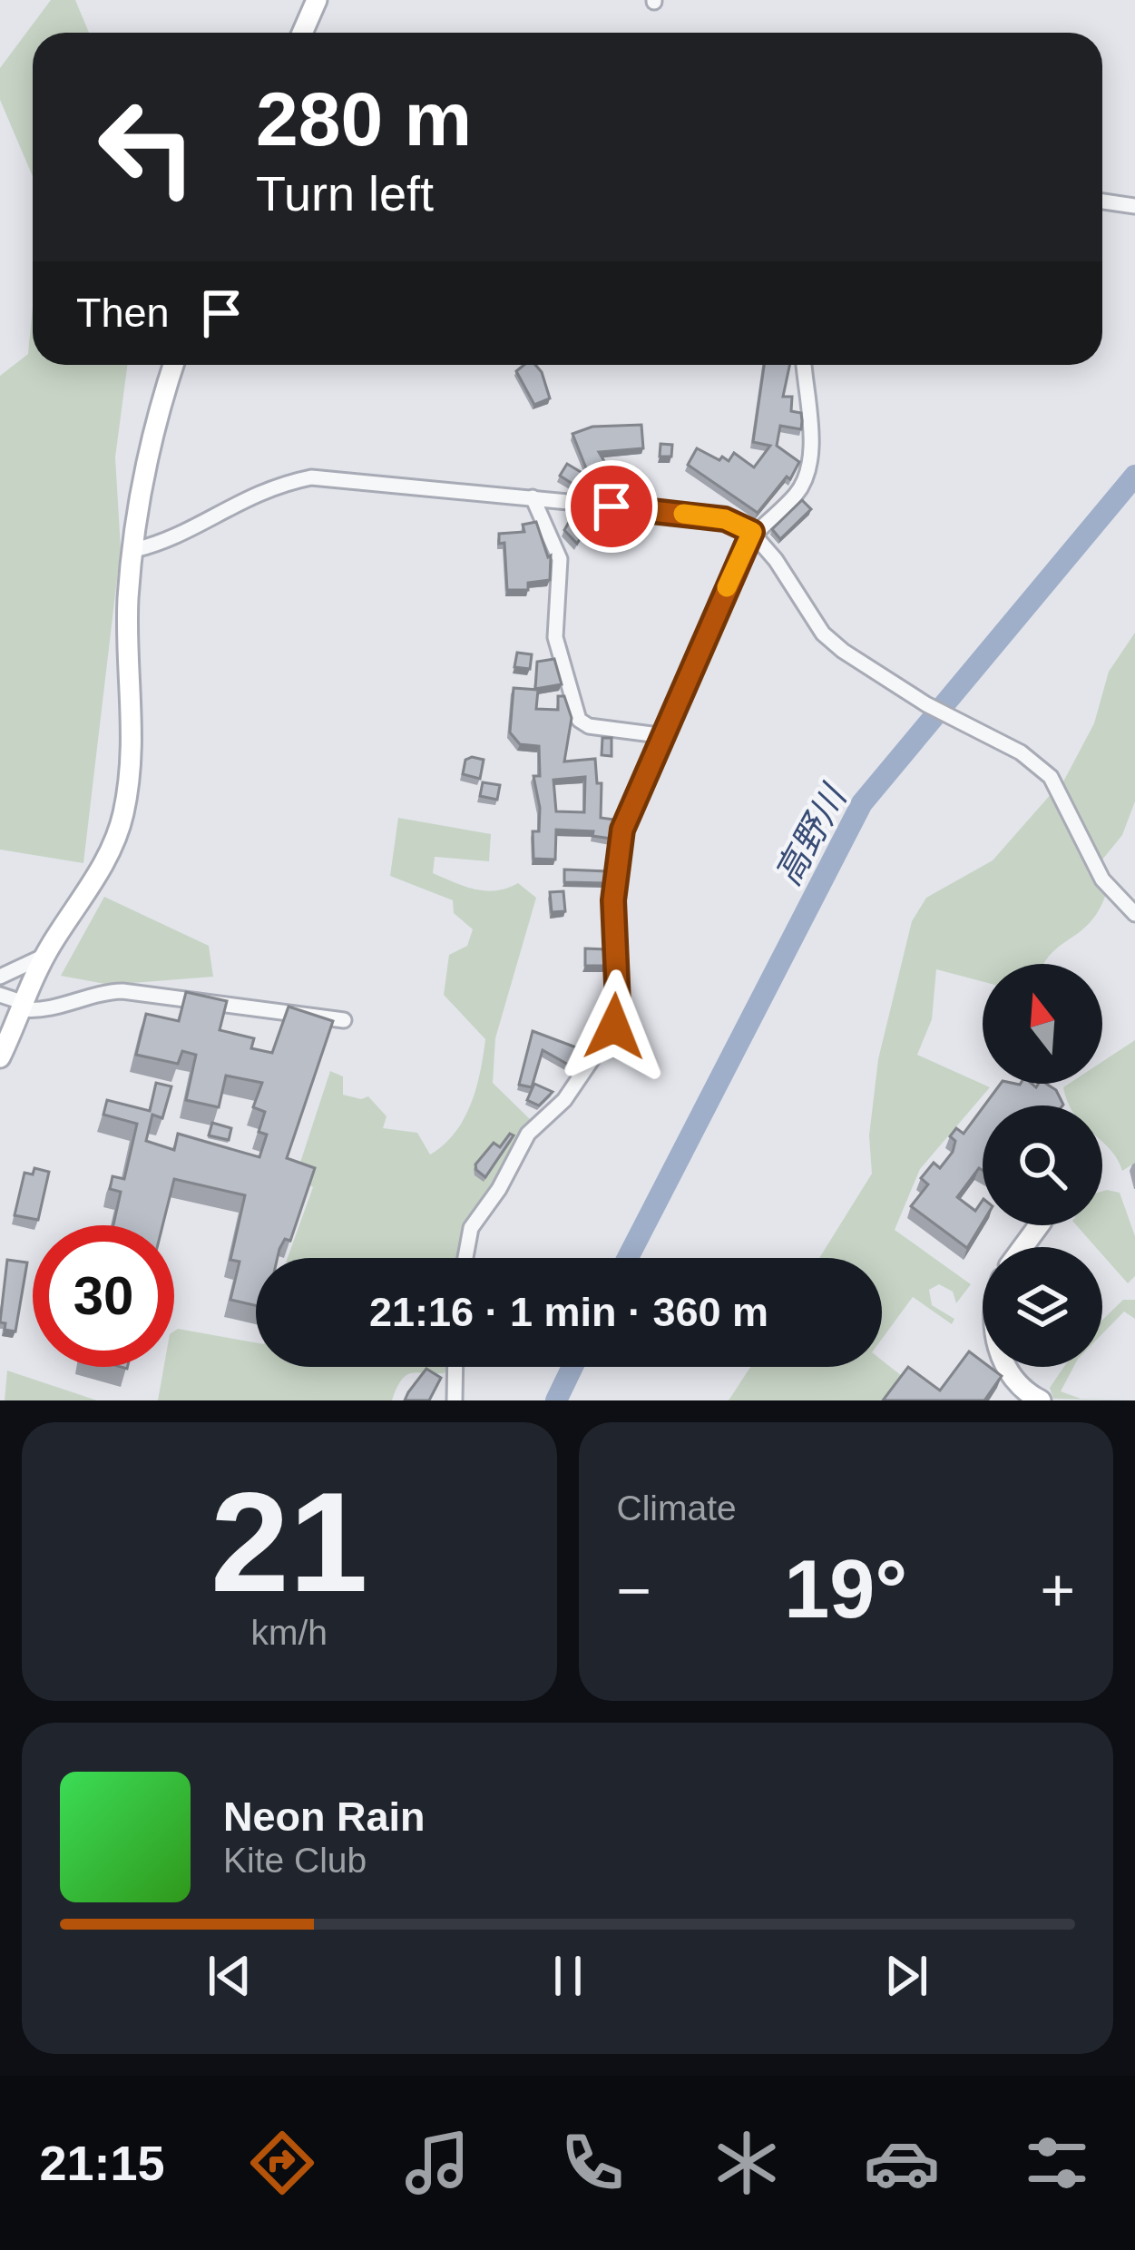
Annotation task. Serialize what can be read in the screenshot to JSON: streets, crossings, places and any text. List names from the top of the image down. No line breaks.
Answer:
{"water":["高野川"],"north":"top","page":{"turn":["280 m","Turn left"],"then":"Then","limit":"30","trip":"21:16 · 1 min · 360 m","tile":[["21","km/h"],"Climate"],"heat":["−","19°","+"],"song":["Neon Rain","Kite Club"],"tabs":"21:15"}}
